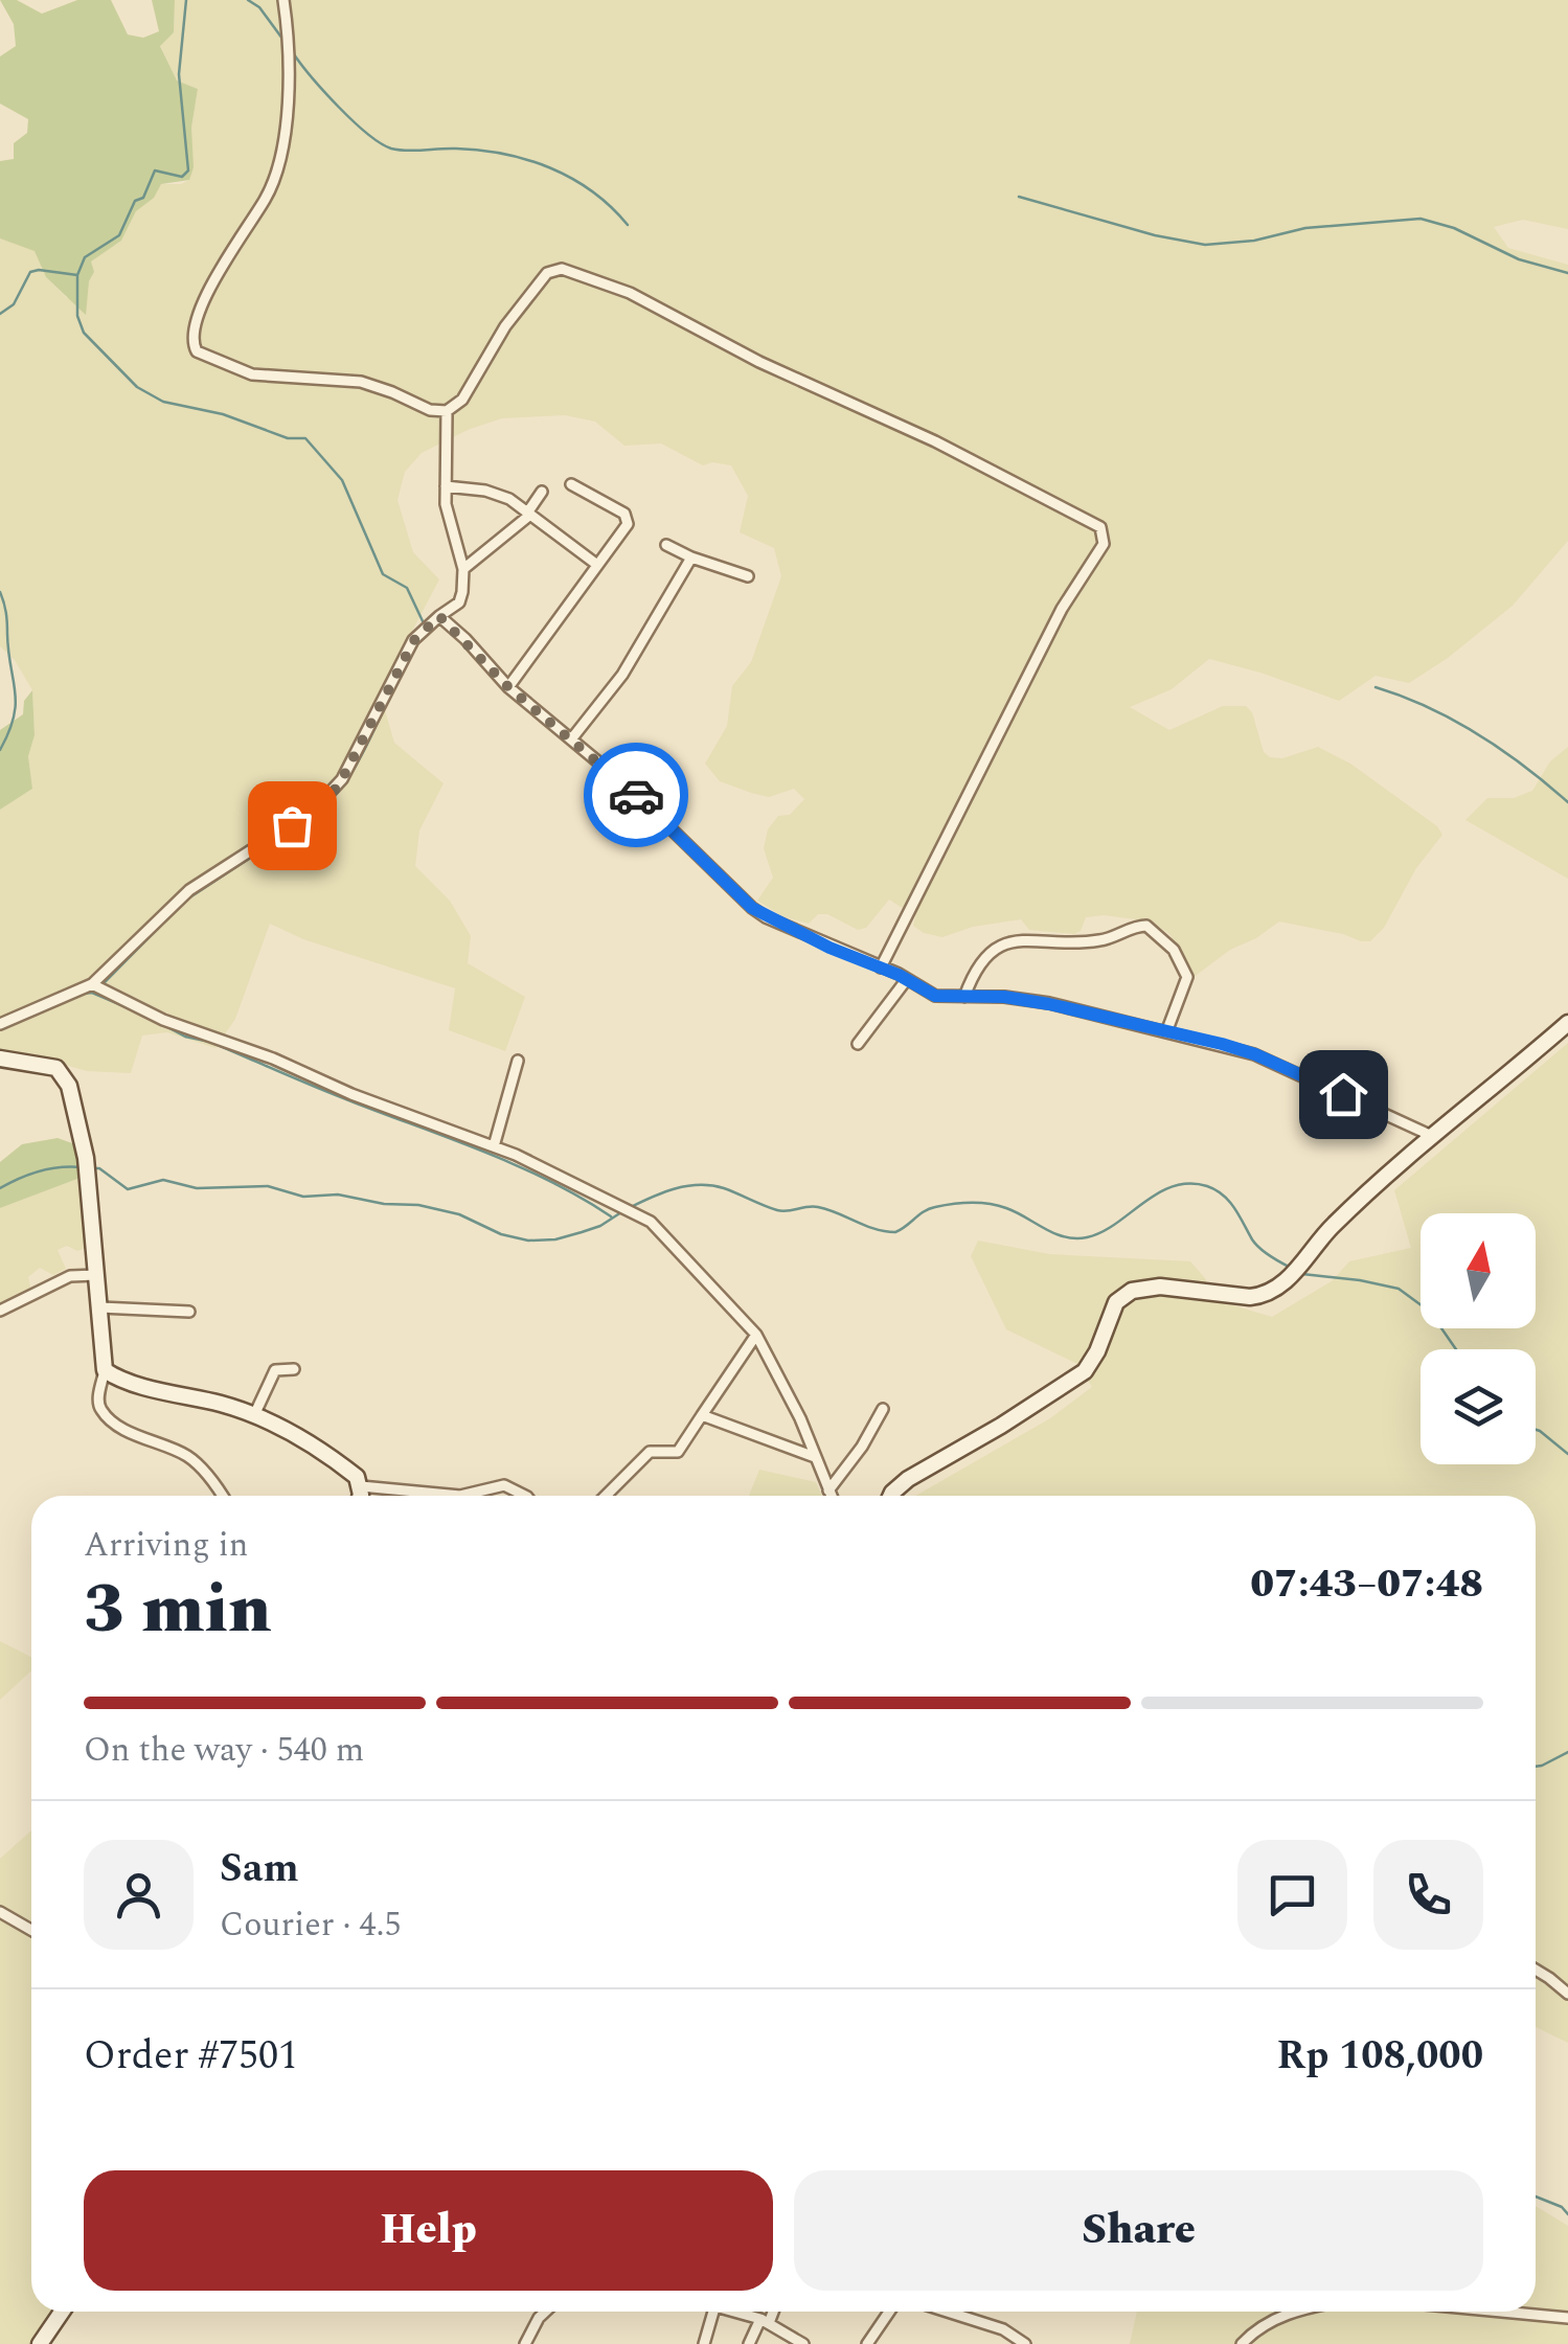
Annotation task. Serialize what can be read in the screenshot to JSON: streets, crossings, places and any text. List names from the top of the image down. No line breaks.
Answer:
{"north":"top","page":{"heading":["3 min","Arriving in","07:43–07:48"],"panel":["Sam","Courier · 4.5","Order #7501","Rp 108,000"],"bar":"On the way · 540 m","buttons":["Help","Share"]}}
